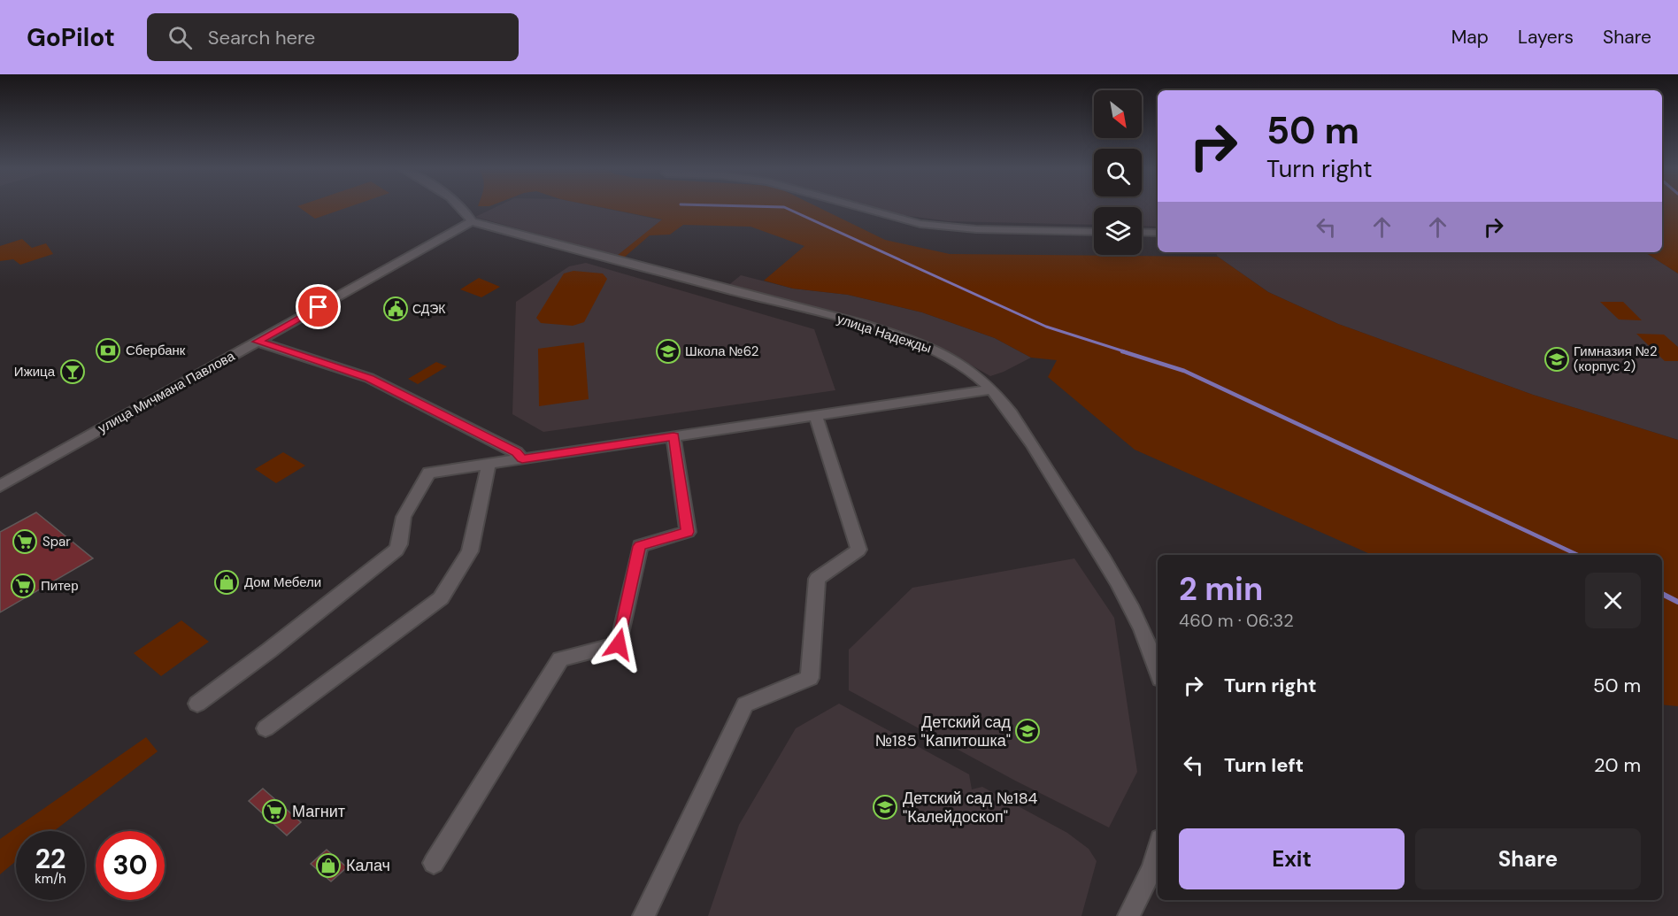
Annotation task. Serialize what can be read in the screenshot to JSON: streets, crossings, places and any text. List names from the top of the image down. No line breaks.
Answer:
{"streets":{"street":["улица Надежды","улица Мичмана Павлова"]},"crossings":[["улица Надежды","улица Мичмана Павлова"]],"places":{"public building":["СДЭК"],"bank":["Сбербанк"],"school or university":["Школа №62","Гимназия №2 (корпус 2)","Детский сад №185 \"Капитошка\"","Детский сад №184 \"Калейдоскоп\""],"bar":["Ижица"],"supermarket":["Spar","Питер","Магнит"],"shop":["Дом Мебели","Калач"]},"north":"bottom right","page":{"header":"GoPilot","search":"Search here","nav":["Map","Layers","Share"],"turn":["50 m","Turn right"],"heading":["2 min","460 m · 06:32"],"list":[{"name":"Turn right","value":"50 m"},{"name":"Turn left","value":"20 m"}],"buttons":["Exit","Share"],"speed":"22 km/h","limit":"30"}}
